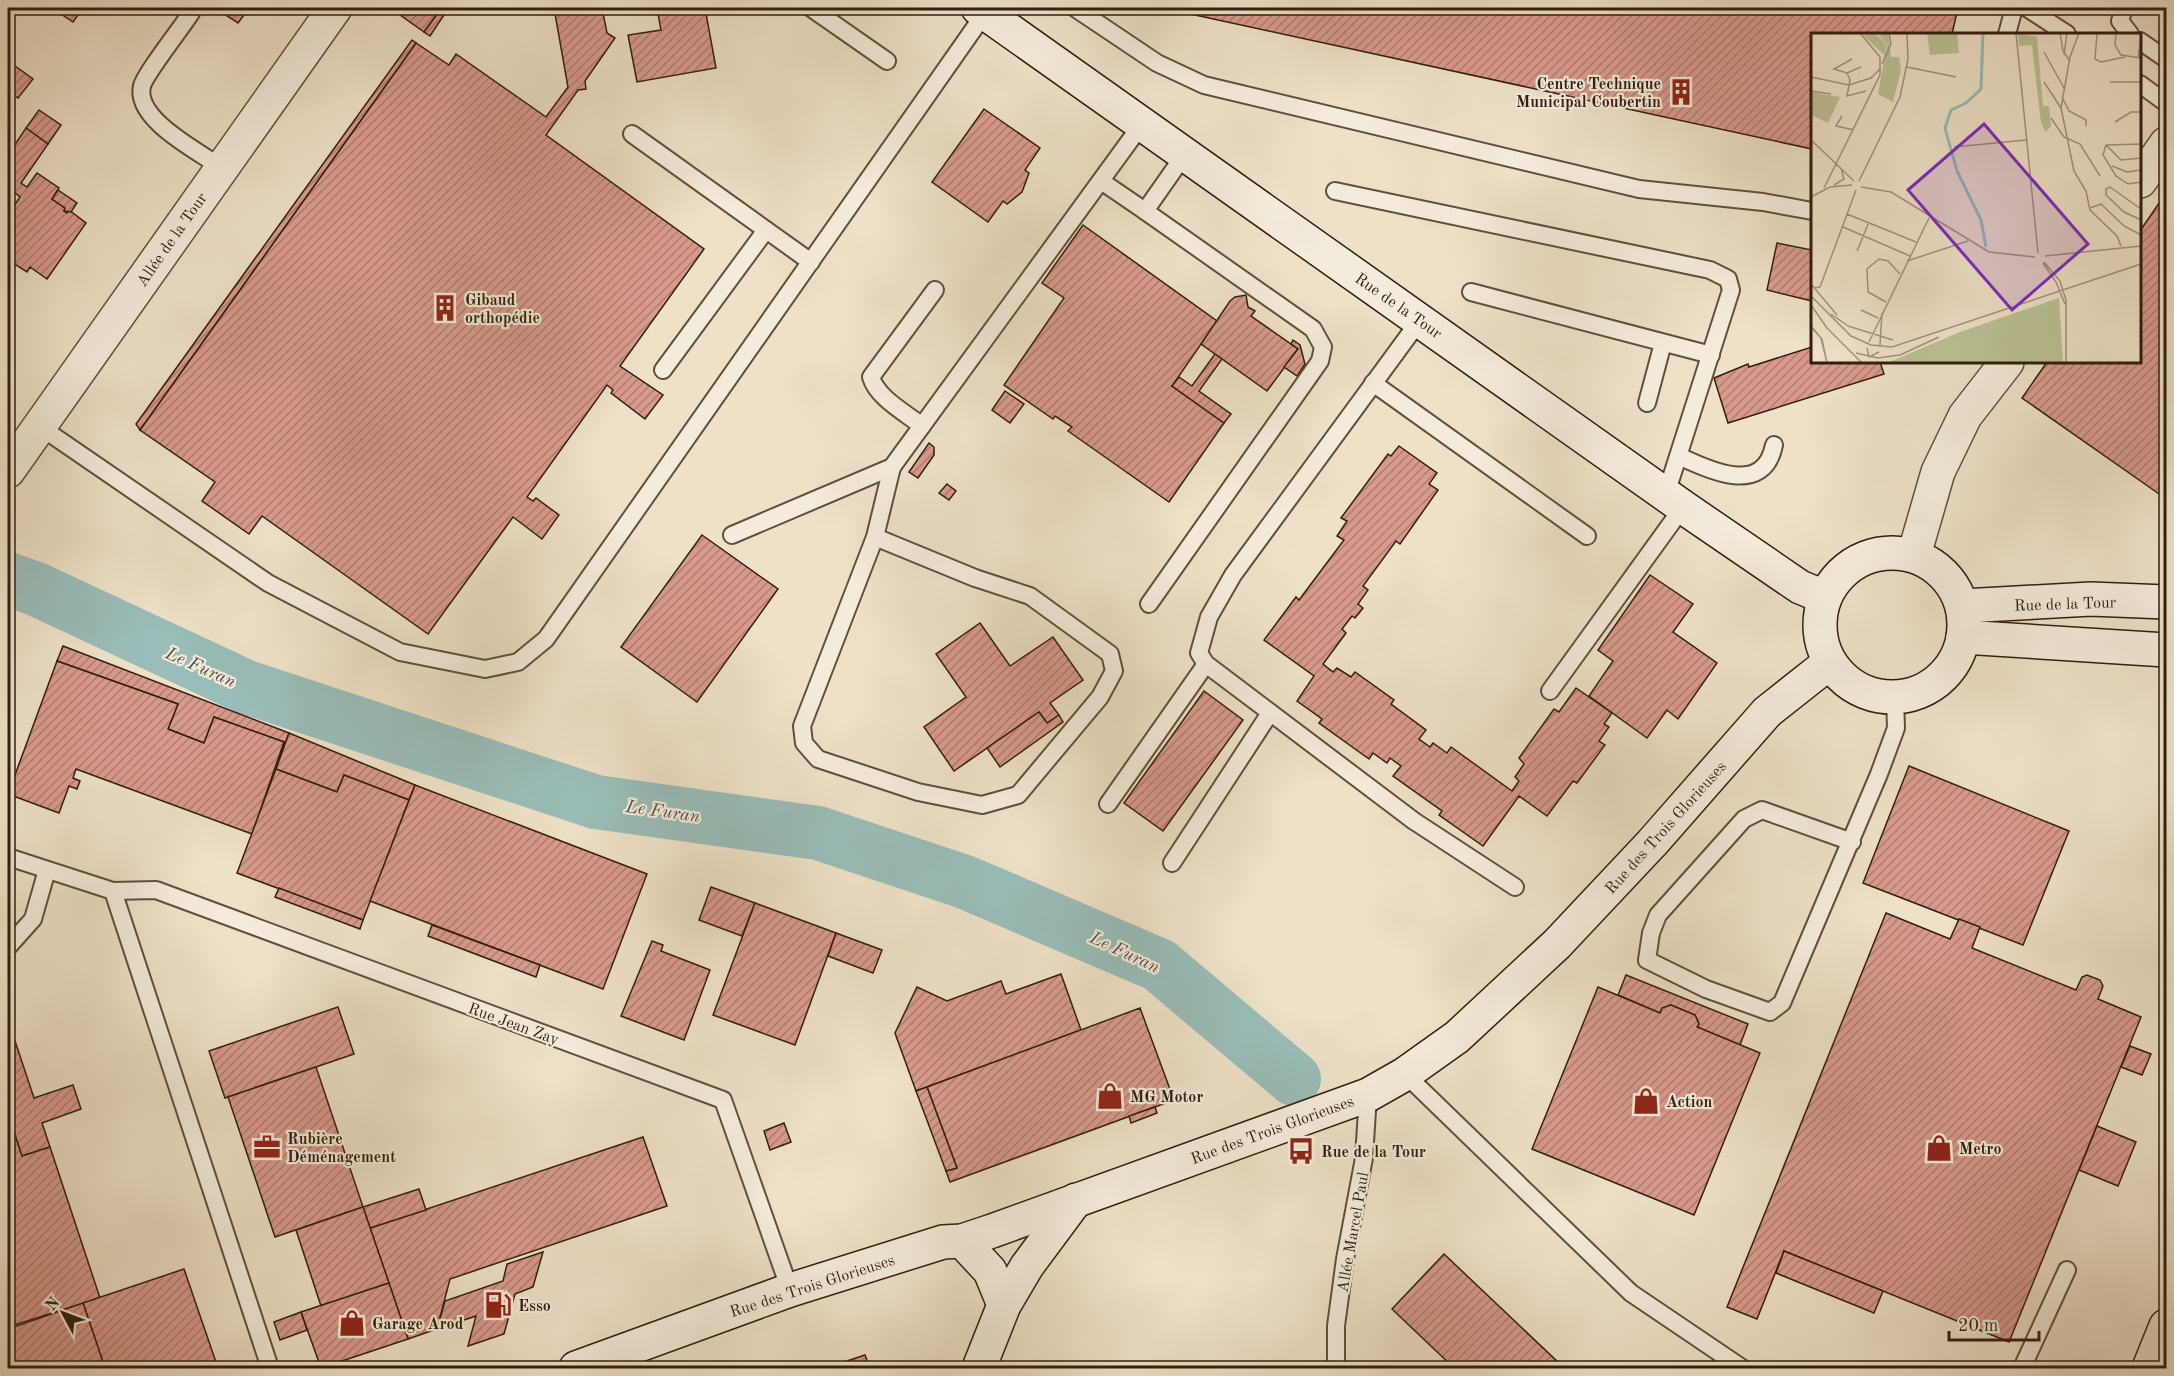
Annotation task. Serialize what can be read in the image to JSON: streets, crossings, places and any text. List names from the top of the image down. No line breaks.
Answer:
{"streets":{"street":["Allée de la Tour","Rue de la Tour","Rue des Trois Glorieuses"],"lane":["Rue Jean Zay","Allée Marcel Paul"]},"crossings":[["Rue de la Tour","Rue des Trois Glorieuses"],["Rue des Trois Glorieuses","Rue Jean Zay"],["Rue des Trois Glorieuses","Allée Marcel Paul"]],"water":["Le Furan"],"places":{"building":["Centre Technique Municipal Coubertin","Gibaud orthopédie"],"shop":["MG Motor","Action","Metro","Garage Arod"],"office":["Rubière Déménagement"],"bus stop":["Rue de la Tour"],"fuel station":["Esso"]},"scale_bar":"20 m","north":"top left"}
